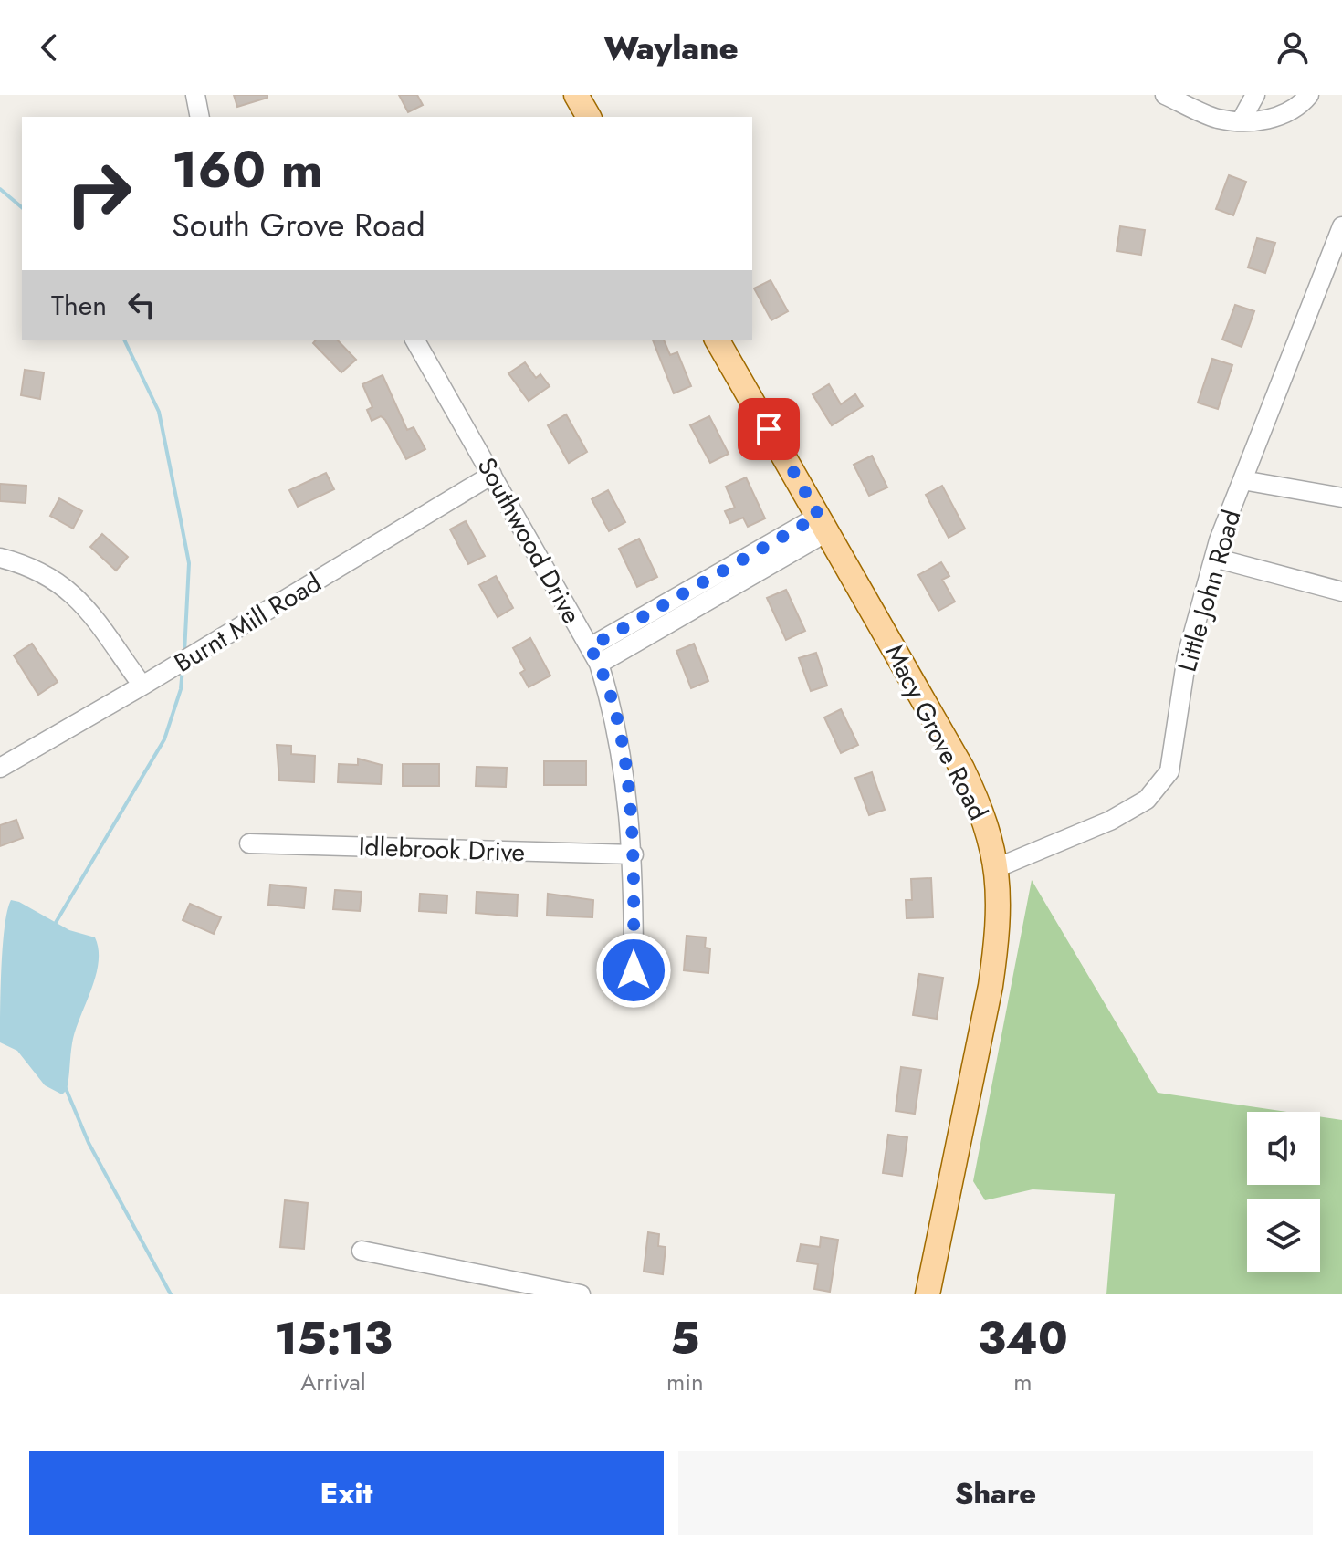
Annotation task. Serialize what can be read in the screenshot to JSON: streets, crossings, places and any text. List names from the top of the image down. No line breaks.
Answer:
{"streets":{"main road":["Macy Grove Road"],"street":["Southwood Drive","Little John Road","Burnt Mill Road","Idlebrook Drive"]},"crossings":[["Southwood Drive","Burnt Mill Road"],["Southwood Drive","Idlebrook Drive"],["Little John Road","Macy Grove Road"]],"page":{"header":"Waylane","turn":["160 m","South Grove Road"],"then":"Then","eta":["15:13","Arrival","5","min","340","m"],"buttons":["Exit","Share"]}}
